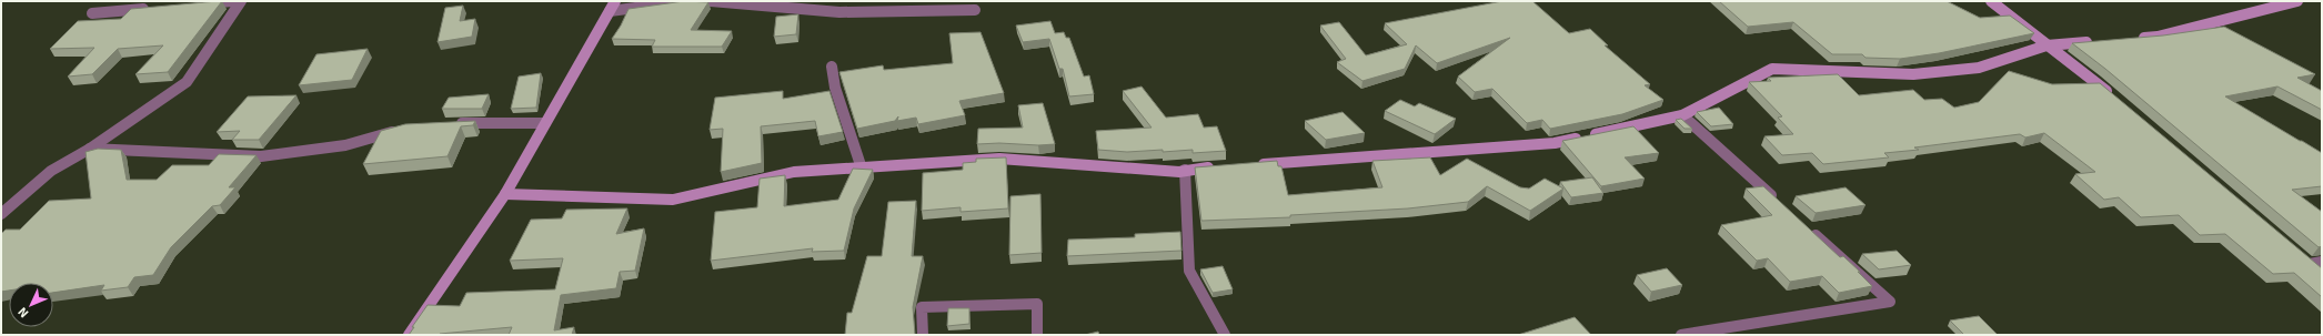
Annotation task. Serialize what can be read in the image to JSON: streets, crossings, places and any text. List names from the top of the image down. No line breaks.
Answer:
{"north":"bottom left"}
